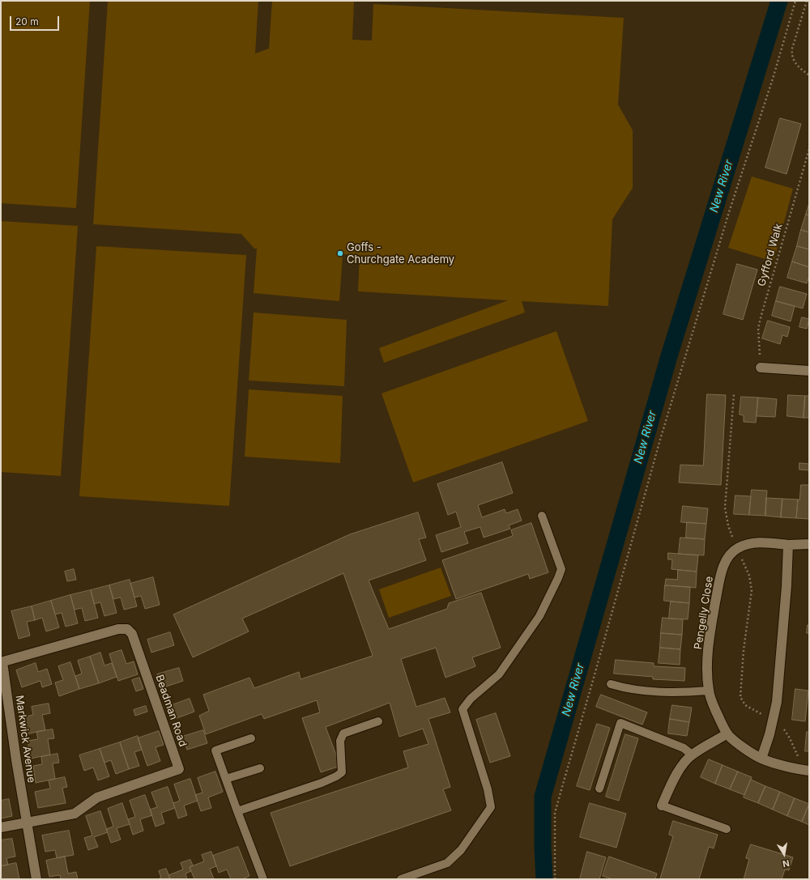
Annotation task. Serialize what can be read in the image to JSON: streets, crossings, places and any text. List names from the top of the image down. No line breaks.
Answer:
{"streets":{"street":["Pengelly Close","Beadman Road","Markwick Avenue"],"path":["Gyfford Walk"]},"crossings":[["Beadman Road","Markwick Avenue"]],"water":["New River"],"places":["Goffs - Churchgate Academy"],"scale_bar":"20 m","north":"bottom"}
